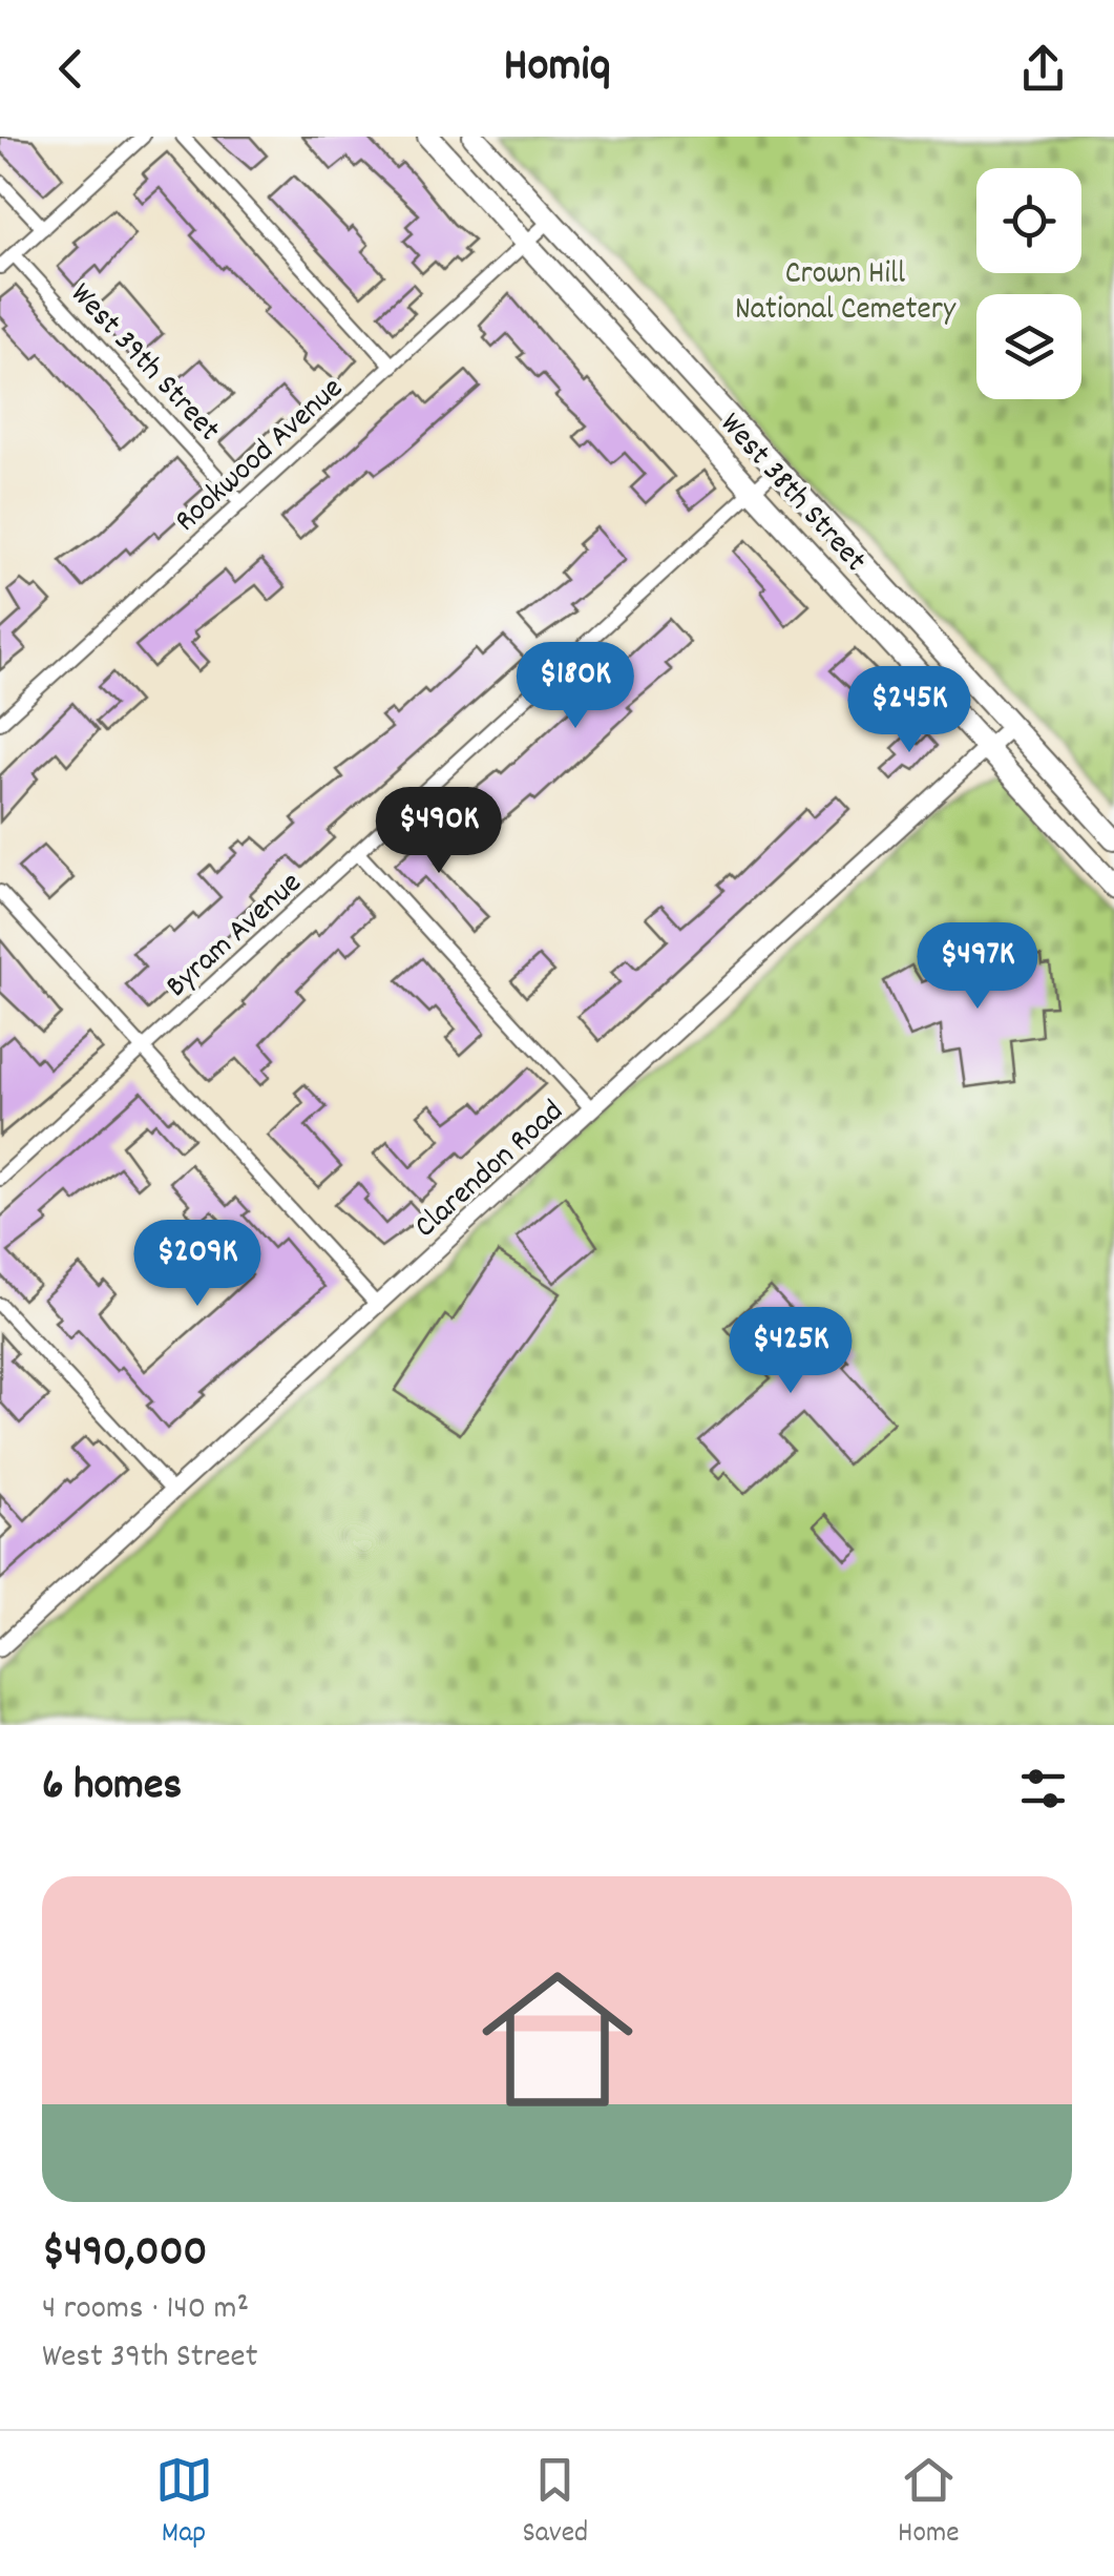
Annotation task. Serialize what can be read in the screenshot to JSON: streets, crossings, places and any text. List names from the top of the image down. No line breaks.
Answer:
{"streets":{"main road":["West 38th Street"],"street":["West 39th Street","Rookwood Avenue","Byram Avenue","Clarendon Road"]},"crossings":[["West 39th Street","Rookwood Avenue"],["Rookwood Avenue","West 38th Street"],["West 38th Street","Byram Avenue"],["West 38th Street","Clarendon Road"]],"parks":["Crown Hill National Cemetery"],"page":{"header":"Homiq","price":["$180K","$245K","$490K","$497K","$209K","$425K"],"heading":"6 homes","list":[{"name":"$490,000","note":"4 rooms · 140 m² · West 39th Street"}],"tabs":["Map","Saved","Home"]}}
